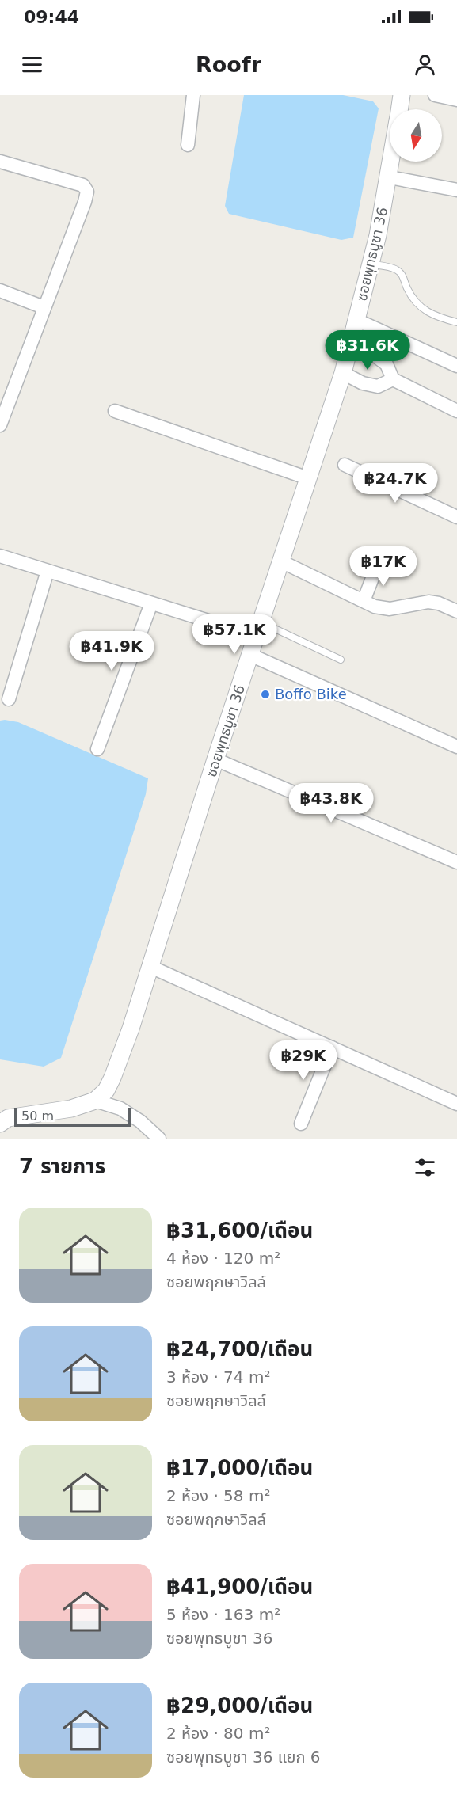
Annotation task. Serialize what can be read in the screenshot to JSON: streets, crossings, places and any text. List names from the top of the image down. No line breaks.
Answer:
{"streets":{"street":["ซอยพุทธบูชา 36"]},"places":["Boffo Bike"],"scale_bar":"50 m","north":"bottom","page":{"status":"09:44","header":"Roofr","price":["฿31.6K","฿24.7K","฿17K","฿57.1K","฿41.9K","฿43.8K","฿29K"],"scale":"50 m","heading":"7 รายการ","list":[{"name":"฿31,600/เดือน","note":"4 ห้อง · 120 m² · ซอยพฤกษาวิลล์"},{"name":"฿24,700/เดือน","note":"3 ห้อง · 74 m² · ซอยพฤกษาวิลล์"},{"name":"฿17,000/เดือน","note":"2 ห้อง · 58 m² · ซอยพฤกษาวิลล์"},{"name":"฿41,900/เดือน","note":"5 ห้อง · 163 m² · ซอยพุทธบูชา 36"},{"name":"฿29,000/เดือน","note":"2 ห้อง · 80 m² · ซอยพุทธบูชา 36 แยก 6"}]}}
